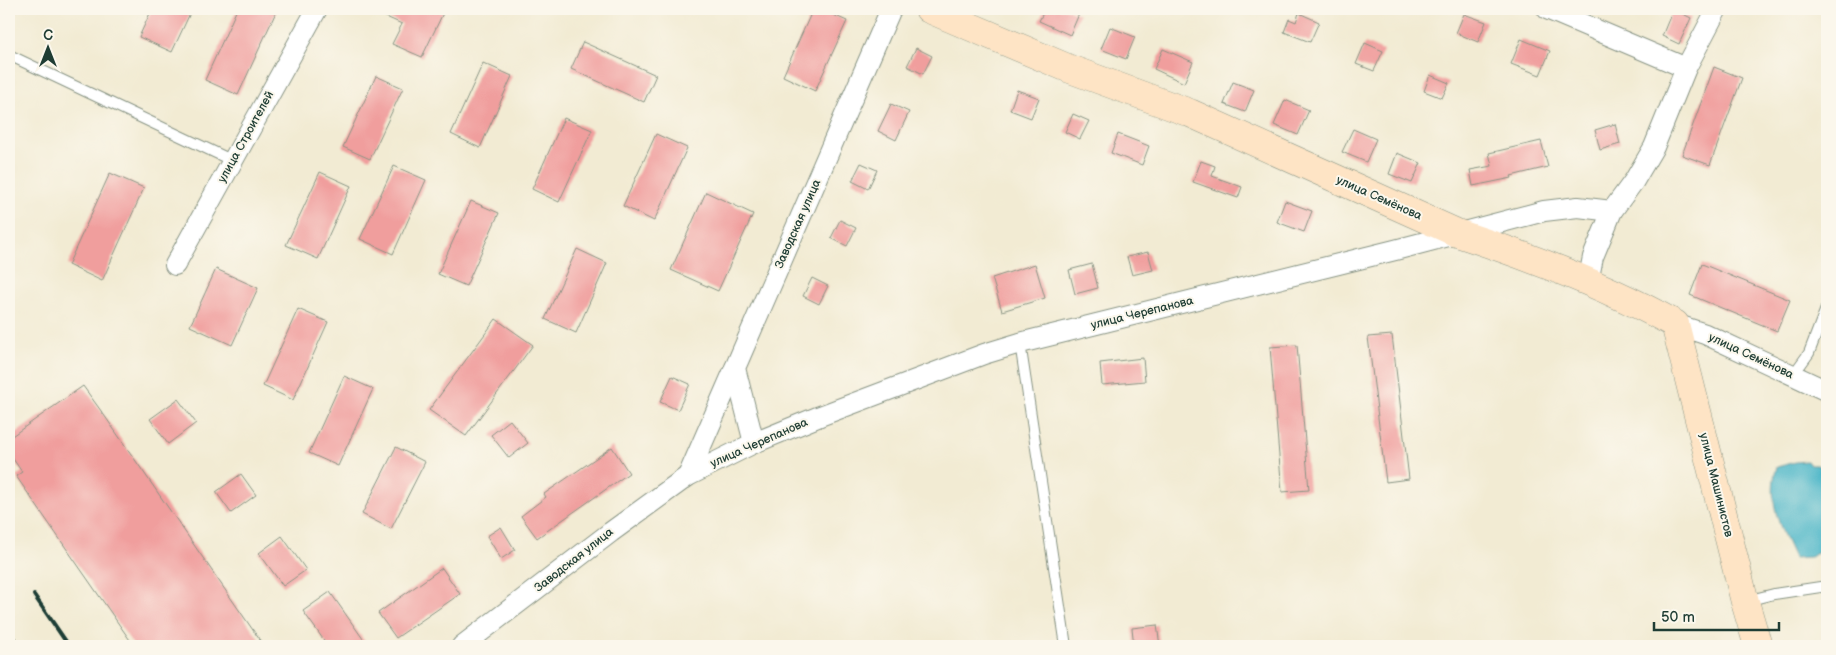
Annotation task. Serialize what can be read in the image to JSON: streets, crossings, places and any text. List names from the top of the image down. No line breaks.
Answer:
{"streets":{"street":["улица Строителей","улица Семёнова","Заводская улица","улица Черепанова","улица Машинистов"]},"crossings":[["улица Семёнова","улица Черепанова"],["улица Семёнова","улица Машинистов"],["Заводская улица","улица Черепанова"]],"scale_bar":"50 m","north":"top"}
